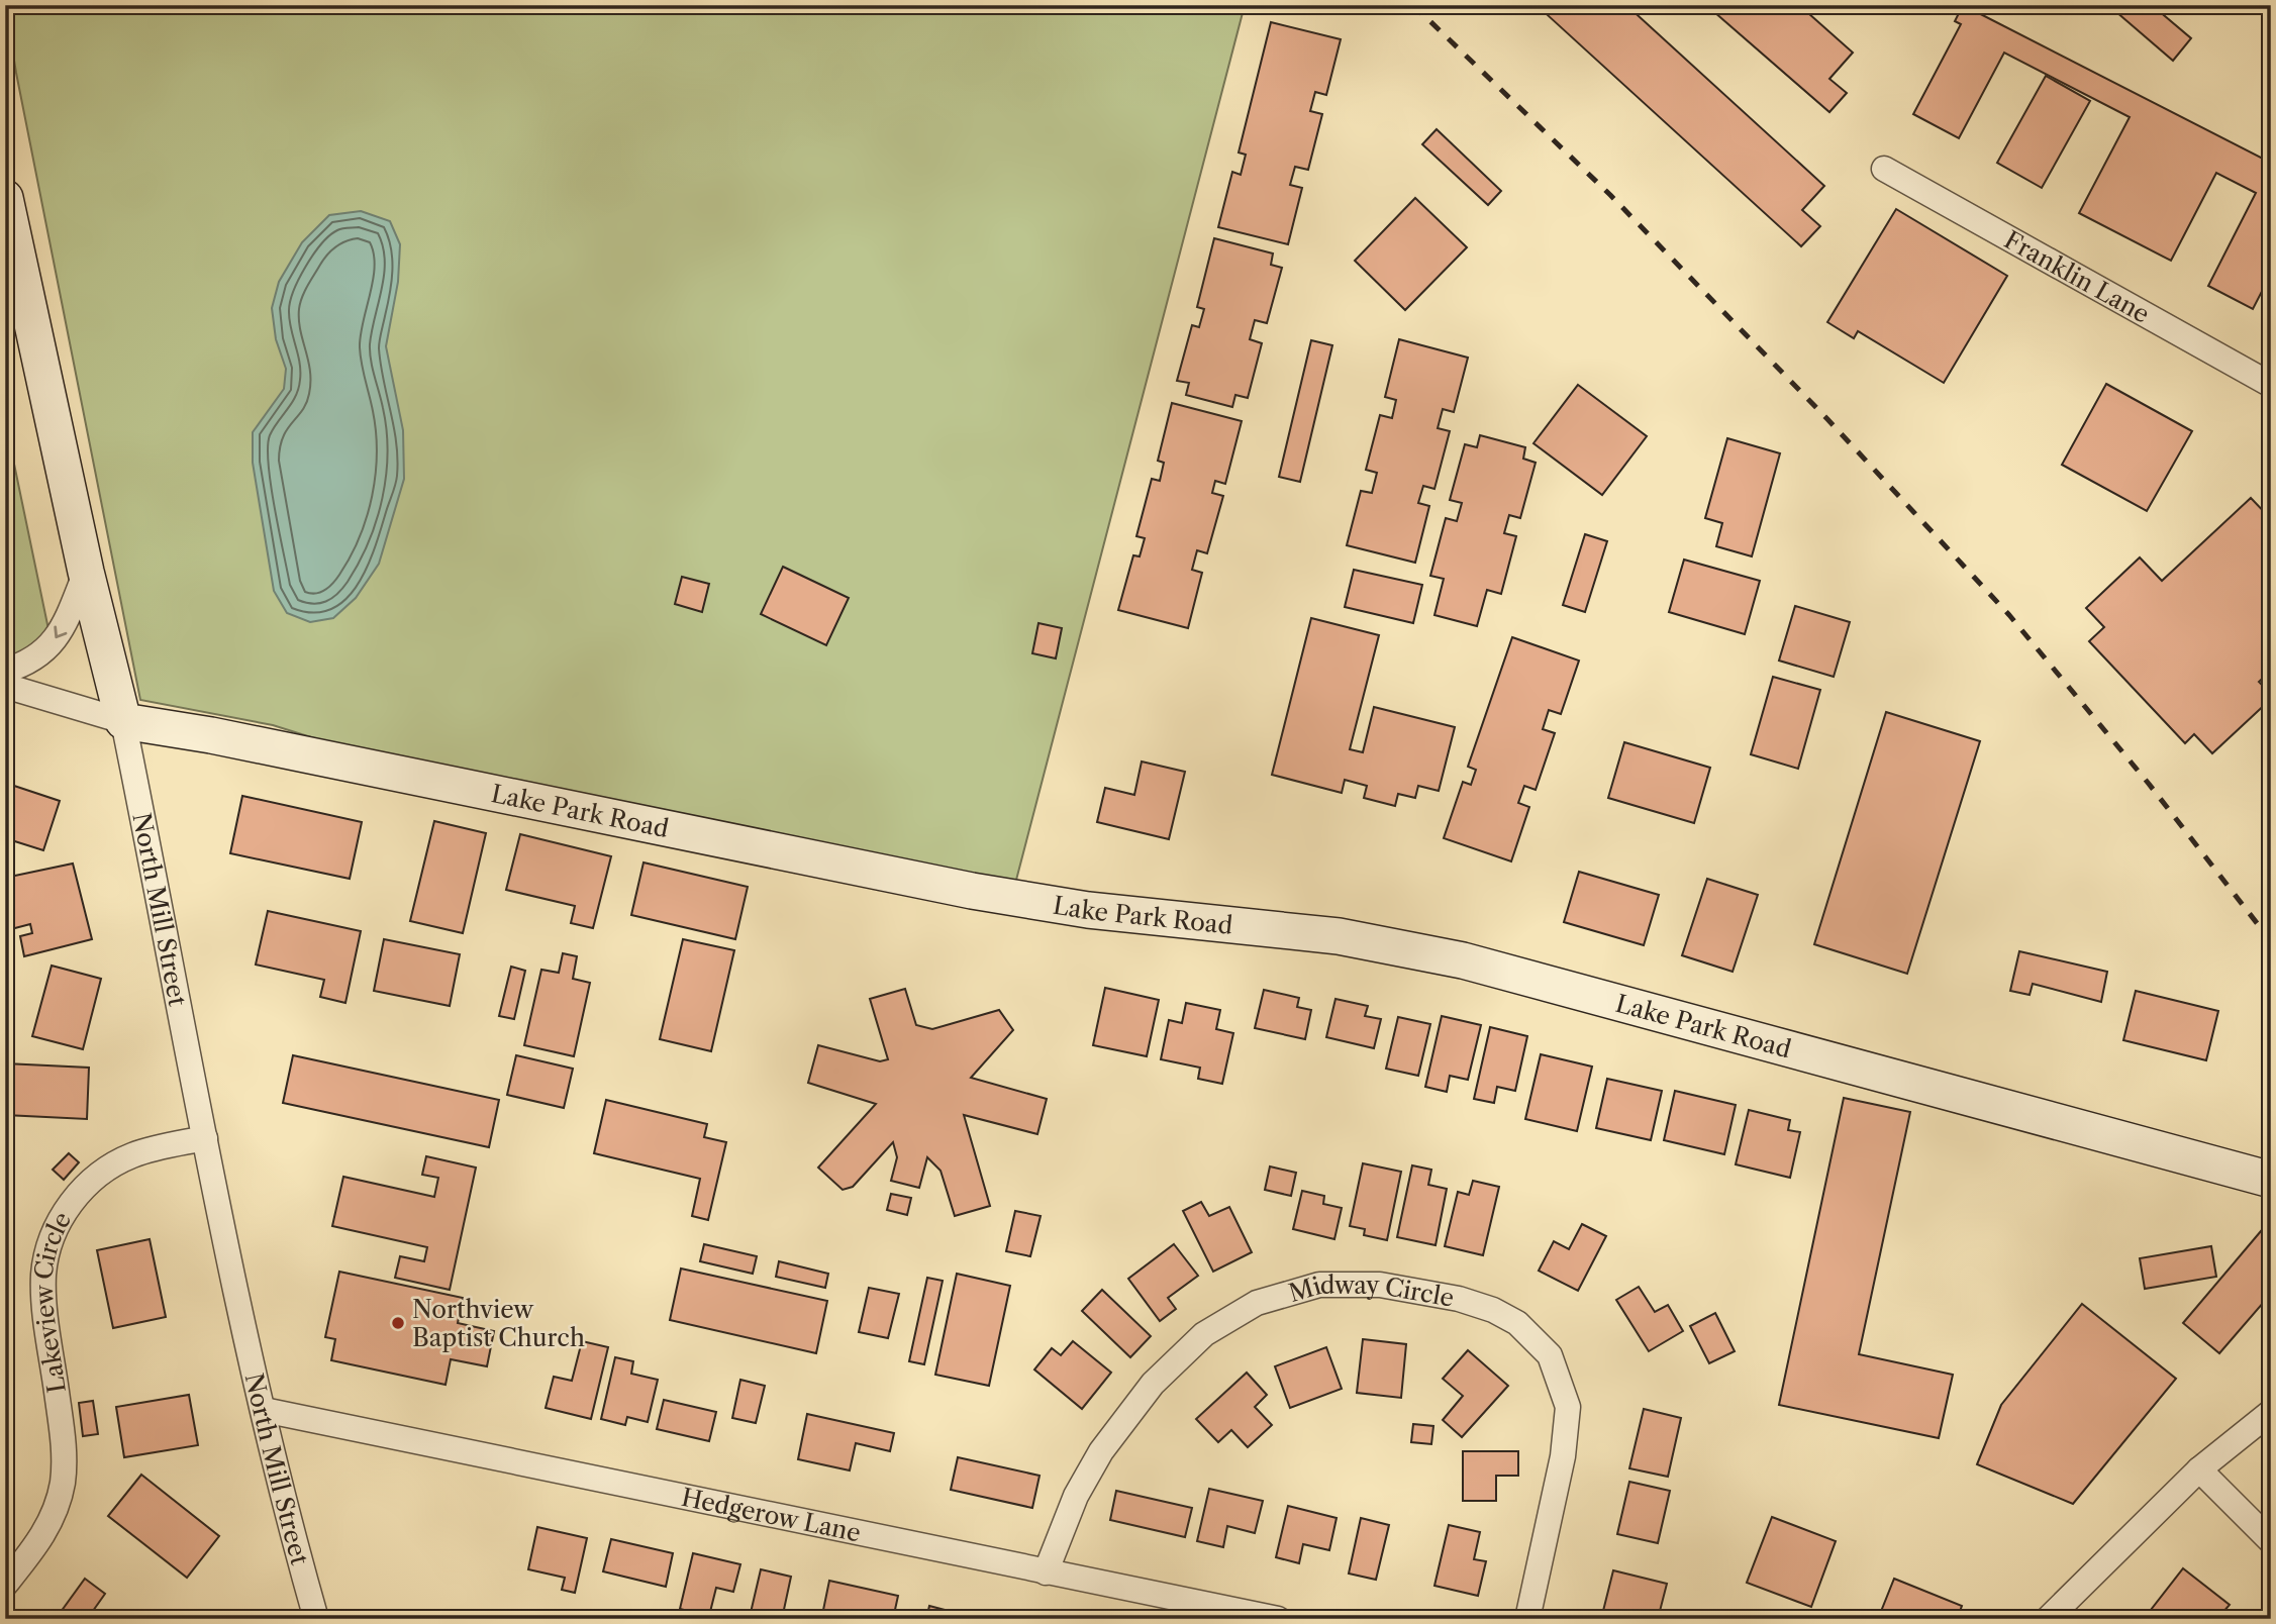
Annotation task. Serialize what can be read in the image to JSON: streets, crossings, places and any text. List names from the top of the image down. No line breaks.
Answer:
{"streets":{"main road":["Lake Park Road","North Mill Street"],"street":["Franklin Lane","Midway Circle","Lakeview Circle","Hedgerow Lane"]},"crossings":[["Lake Park Road","North Mill Street"],["North Mill Street","Lakeview Circle"],["North Mill Street","Hedgerow Lane"],["Midway Circle","Hedgerow Lane"]],"places":["Northview Baptist Church"]}
